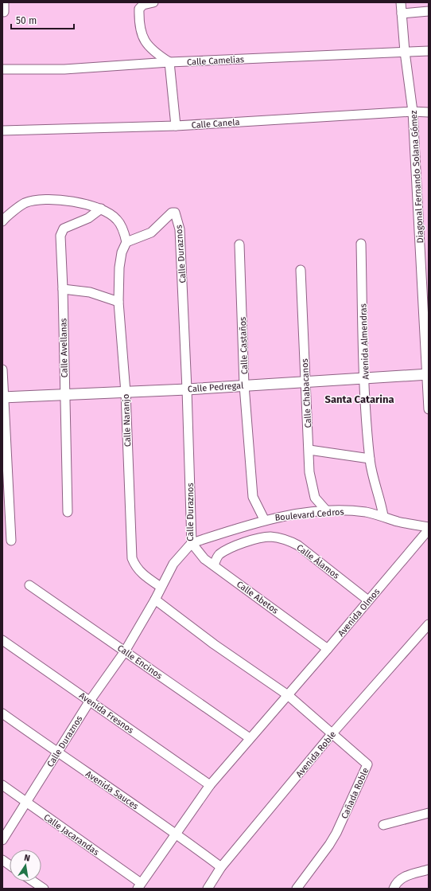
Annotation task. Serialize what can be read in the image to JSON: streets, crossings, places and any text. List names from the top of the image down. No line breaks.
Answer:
{"streets":{"street":["Calle Camelias","Calle Canela","Diagonal Fernando Solana Gómez","Calle Duraznos","Avenida Almendras","Calle Castaños","Calle Avellanas","Calle Pedregal","Calle Chabacanos","Calle Naranjo","Boulevard Cedros","Calle Álamos","Calle Abetos","Avenida Olmos","Calle Encinos","Avenida Fresnos","Avenida Roble","Avenida Sauces","Cañada Roble","Calle Jacarandas"]},"crossings":[["Calle Camelias","Diagonal Fernando Solana Gómez"],["Calle Canela","Diagonal Fernando Solana Gómez"],["Diagonal Fernando Solana Gómez","Calle Pedregal"],["Calle Duraznos","Calle Pedregal"],["Calle Duraznos","Calle Naranjo"],["Calle Duraznos","Boulevard Cedros"],["Calle Duraznos","Calle Abetos"],["Calle Duraznos","Calle Encinos"],["Calle Duraznos","Avenida Fresnos"],["Calle Duraznos","Avenida Sauces"],["Calle Duraznos","Cañada Roble"],["Calle Duraznos","Calle Jacarandas"],["Avenida Almendras","Calle Pedregal"],["Avenida Almendras","Boulevard Cedros"],["Calle Castaños","Calle Pedregal"],["Calle Castaños","Boulevard Cedros"],["Calle Avellanas","Calle Pedregal"],["Calle Pedregal","Calle Chabacanos"],["Calle Pedregal","Calle Naranjo"],["Calle Chabacanos","Boulevard Cedros"],["Boulevard Cedros","Calle Abetos"],["Boulevard Cedros","Avenida Olmos"],["Calle Álamos","Calle Abetos"],["Calle Álamos","Avenida Olmos"],["Calle Abetos","Avenida Olmos"],["Avenida Olmos","Cañada Roble"],["Avenida Roble","Avenida Sauces"],["Avenida Roble","Cañada Roble"]],"districts":["Santa Catarina"],"scale_bar":"50 m","north":"top"}
